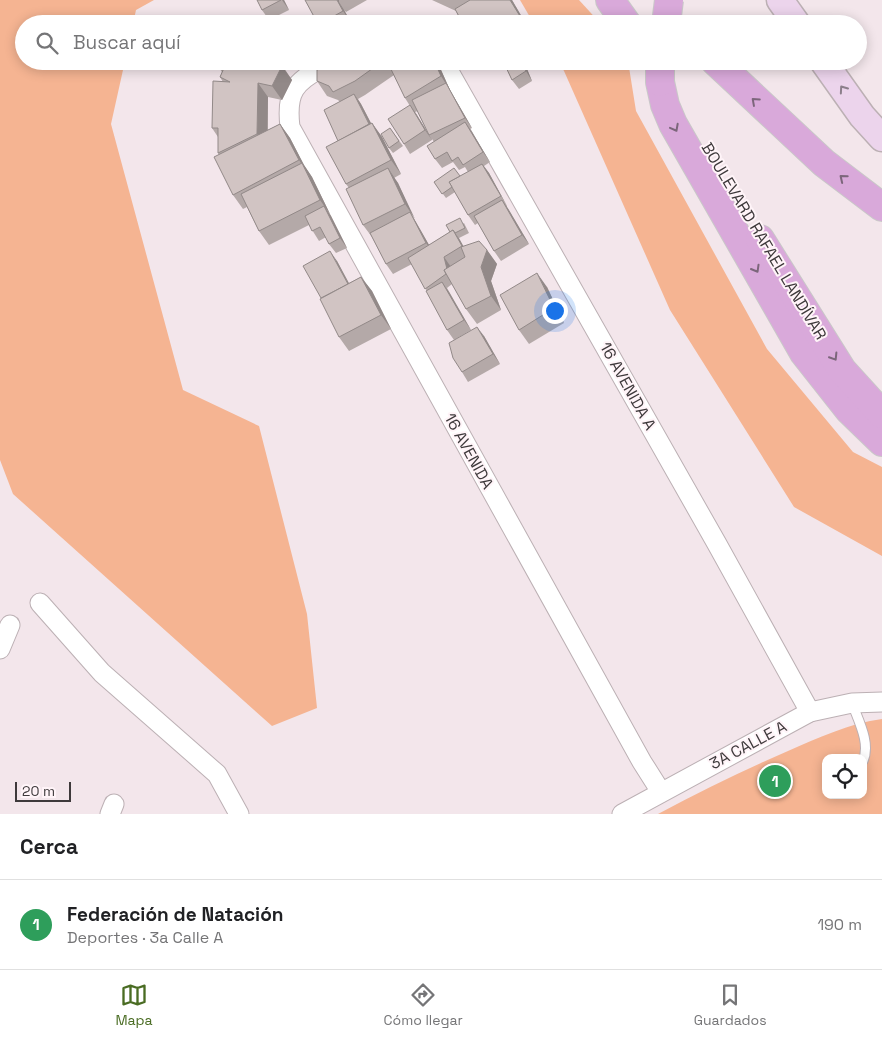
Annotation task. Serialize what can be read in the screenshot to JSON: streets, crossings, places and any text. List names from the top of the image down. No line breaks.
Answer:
{"streets":{"main road":["BOULEVARD RAFAEL LANDÍVAR"],"street":["16 AVENIDA A","16 AVENIDA","3A CALLE A"]},"crossings":[["16 AVENIDA A","3A CALLE A"],["16 AVENIDA","3A CALLE A"]],"scale_bar":"20 m","page":{"search":"Buscar aquí","pins":"1","scale":"20 m","heading":"Cerca","list":[{"mark":"1","name":"Federación de Natación","note":"Deportes · 3a Calle A","value":"190 m"}],"nav":["Mapa","Cómo llegar","Guardados"]}}
